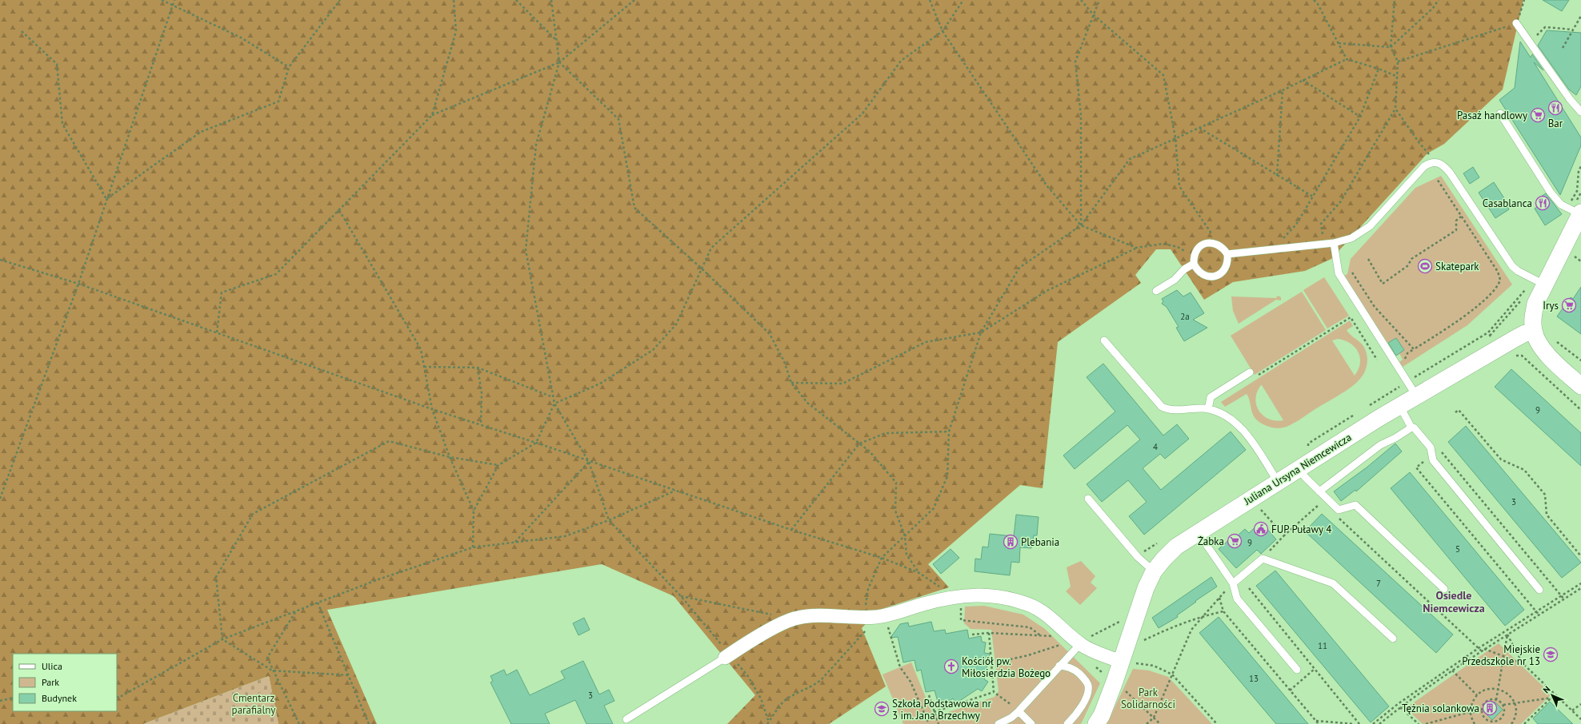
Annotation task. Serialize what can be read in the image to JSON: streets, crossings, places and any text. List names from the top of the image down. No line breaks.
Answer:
{"streets":{"street":["Juliana Ursyna Niemcewicza"]},"districts":["Osiedle Niemcewicza"],"parks":["Park Solidarności","Cmentarz parafialny"],"places":{"restaurant":["Bar","Casablanca"],"supermarket":["Pasaż handlowy","Irys","Żabka"],"sports":["Skatepark"],"public building":["FUP Puławy 4"],"building":["Plebania","Tężnia solankowa"],"school or university":["Miejskie Przedszkole nr 13","Szkoła Podstawowa nr 3 im. Jana Brzechwy"],"church":["Kościół pw. Miłosierdzia Bożego"]},"house_numbers":["2a","9","4","3","9","5","7","11","13","3"],"legend":["Ulica","Park","Budynek"],"north":"top left"}
